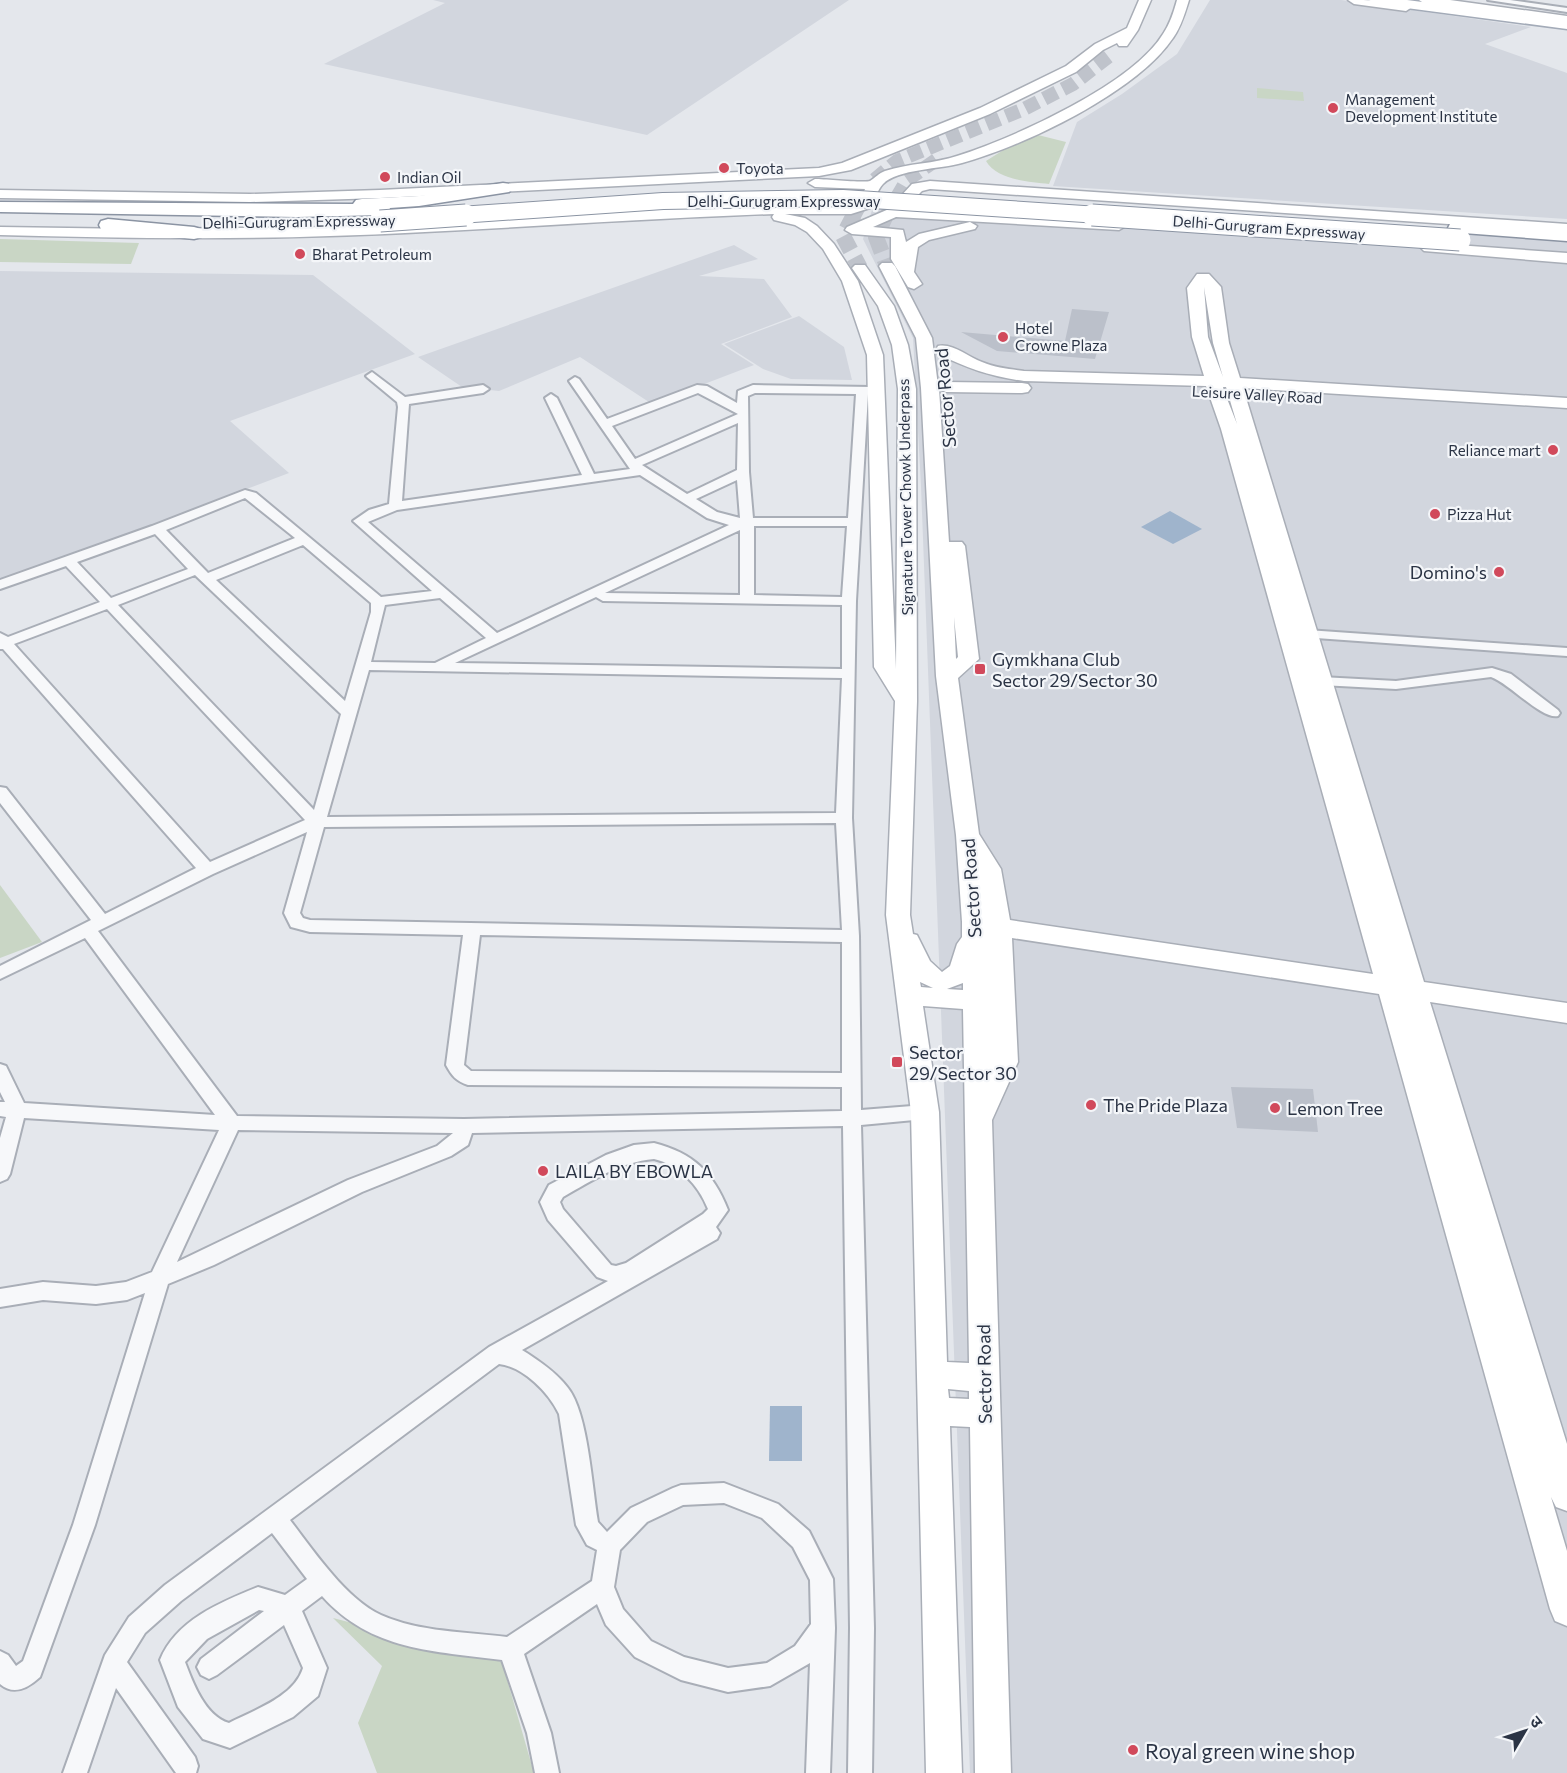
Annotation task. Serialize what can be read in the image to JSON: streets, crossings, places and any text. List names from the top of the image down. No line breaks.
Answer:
{"streets":{"highway":["Delhi-Gurugram Expressway"],"main road":["Leisure Valley Road","Sector Road","Signature Tower Chowk Underpass"]},"crossings":[["Leisure Valley Road","Sector Road"],["Sector Road","Signature Tower Chowk Underpass"]],"places":{"other":["Management Development Institute","Toyota","Indian Oil","Bharat Petroleum","Hotel Crowne Plaza","Reliance mart","Pizza Hut","Domino's","The Pride Plaza","Lemon Tree","LAILA BY EBOWLA","Royal green wine shop"],"transit":["Gymkhana Club Sector 29/Sector 30","Sector 29/Sector 30"]},"north":"top right"}
